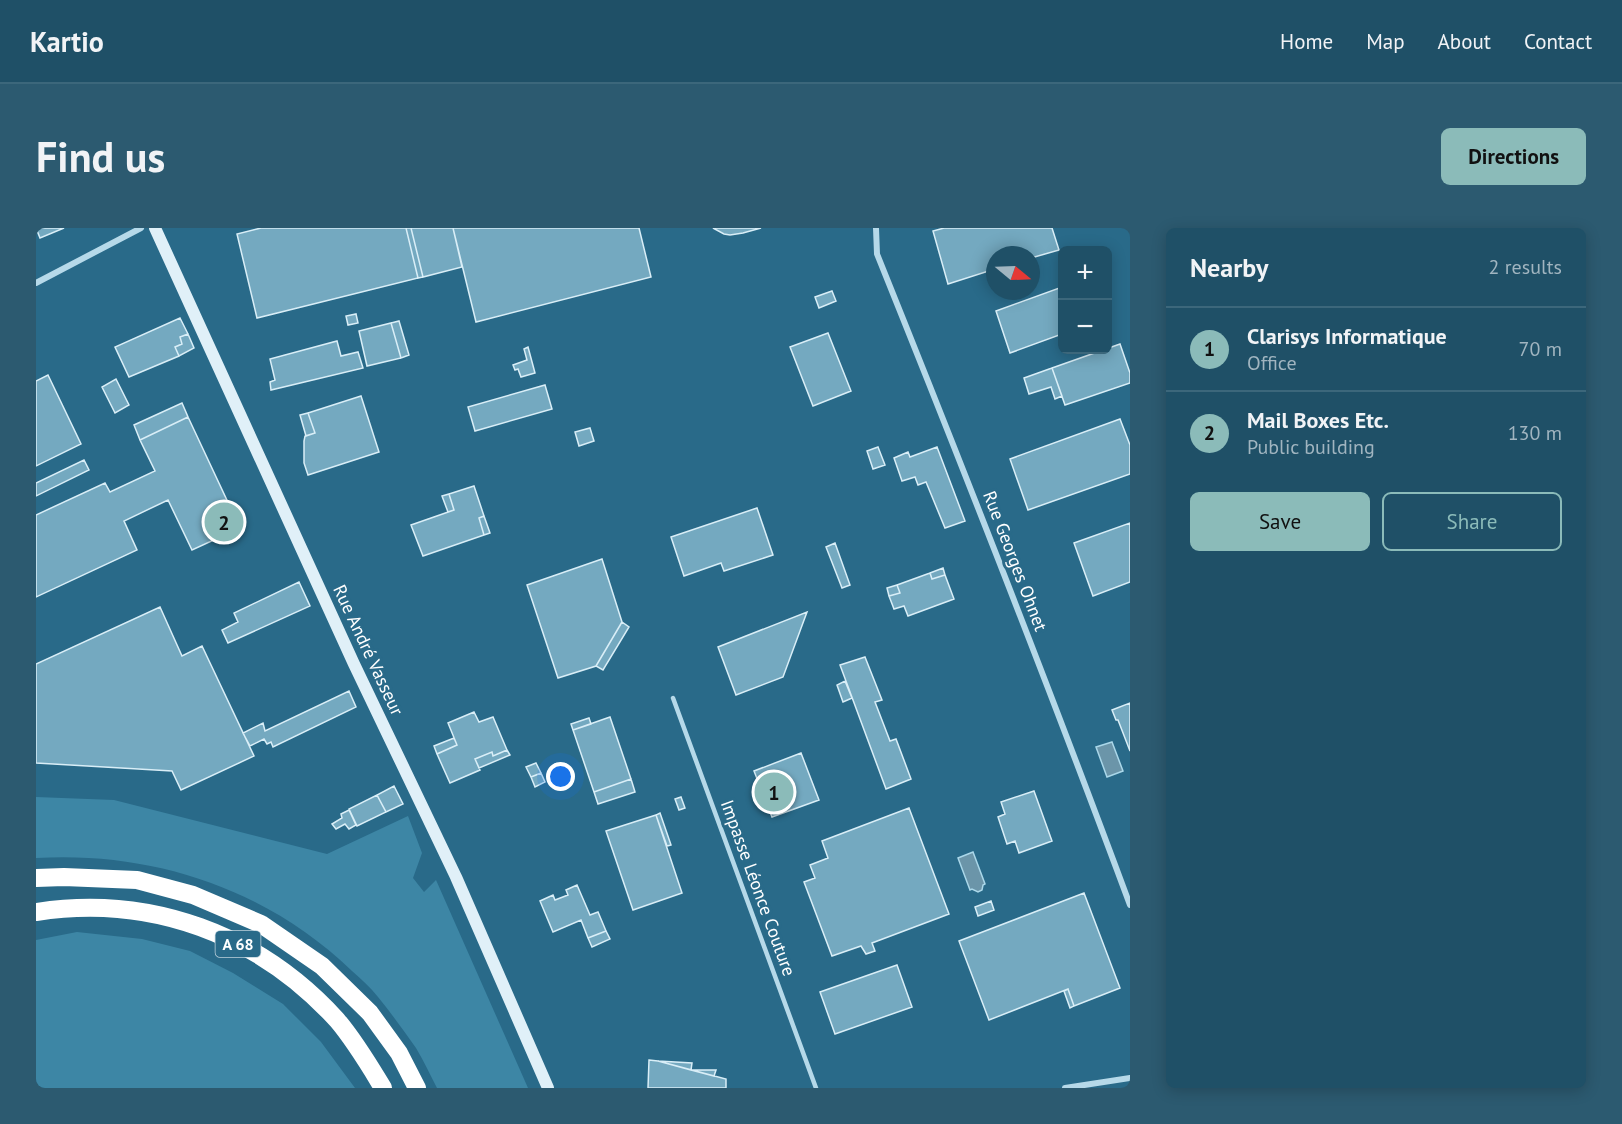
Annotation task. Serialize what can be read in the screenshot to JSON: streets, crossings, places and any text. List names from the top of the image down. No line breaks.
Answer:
{"streets":{"highway":["A 68"],"street":["Rue Georges Ohnet","Rue André Vasseur"],"lane":["Impasse Léonce Couture"]},"north":"right","page":{"header":"Kartio","nav":["Home","Map","About","Contact"],"buttons":["Directions",["Save","Share"]],"title":"Find us","heading":["Nearby","2 results"],"map_buttons":["+","−"],"list":[{"mark":"1","name":"Clarisys Informatique","note":"Office","value":"70 m"},{"mark":"2","name":"Mail Boxes Etc.","note":"Public building","value":"130 m"}],"pins":["2","1"]}}
